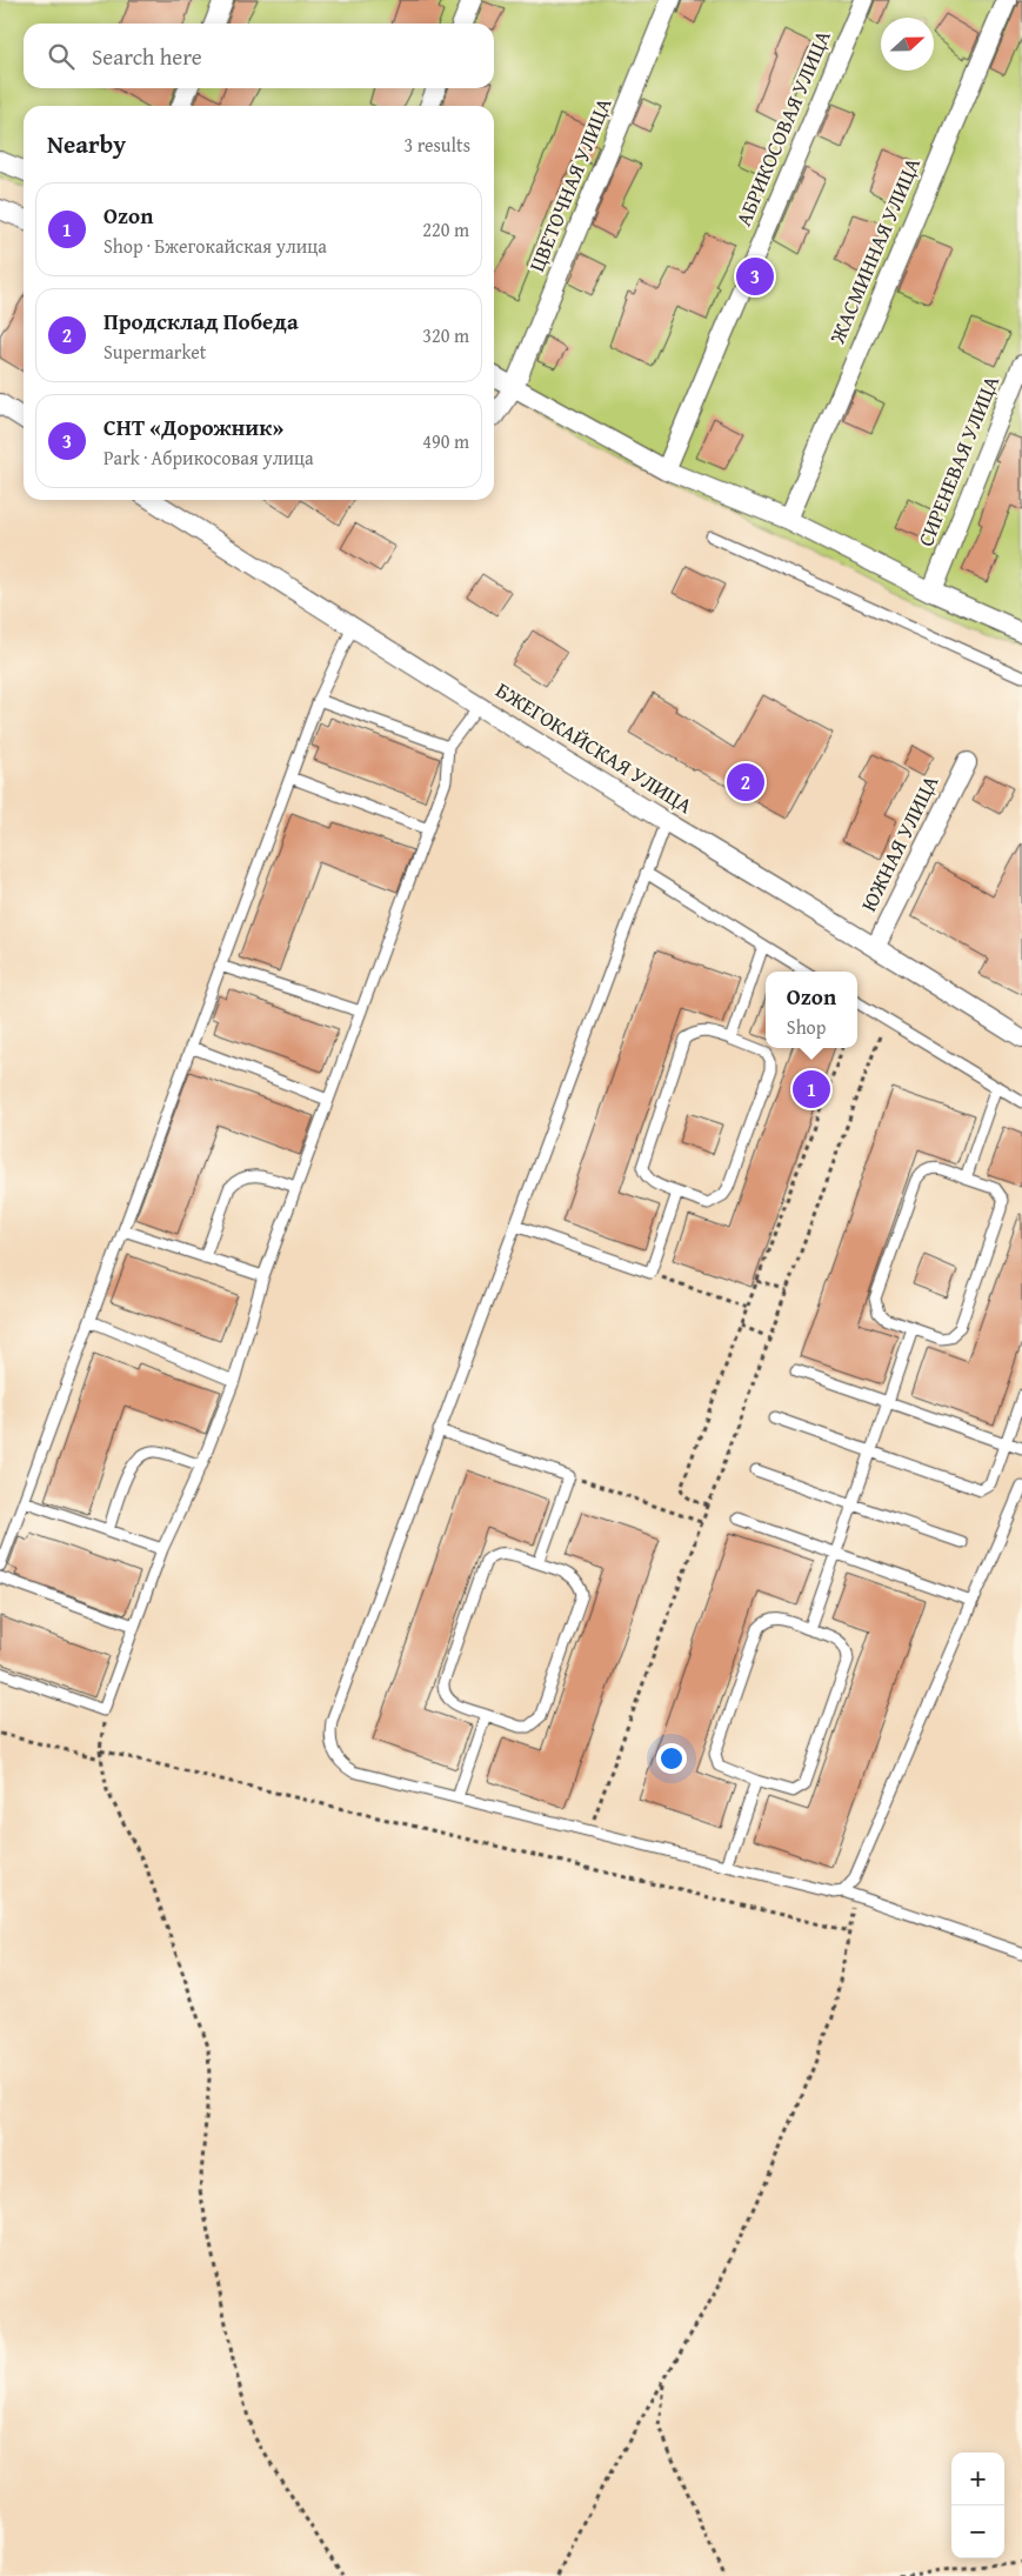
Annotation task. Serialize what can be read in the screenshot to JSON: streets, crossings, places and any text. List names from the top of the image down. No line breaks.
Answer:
{"streets":{"street":["АБРИКОСОВАЯ УЛИЦА","ЦВЕТОЧНАЯ УЛИЦА","ЖАСМИННАЯ УЛИЦА","СИРЕНЕВАЯ УЛИЦА","БЖЕГОКАЙСКАЯ УЛИЦА","ЮЖНАЯ УЛИЦА"]},"crossings":[["БЖЕГОКАЙСКАЯ УЛИЦА","ЮЖНАЯ УЛИЦА"]],"north":"right","page":{"search":"Search here","heading":["Nearby","3 results"],"list":[{"mark":"1","name":"Ozon","note":"Shop · Бжегокайская улица","value":"220 m"},{"mark":"2","name":"Продсклад Победа","note":"Supermarket","value":"320 m"},{"mark":"3","name":"СНТ «Дорожник»","note":"Park · Абрикосовая улица","value":"490 m"}],"pins":["3","2","1"],"popup":["Ozon","Shop"],"map_buttons":["+","−"]}}
